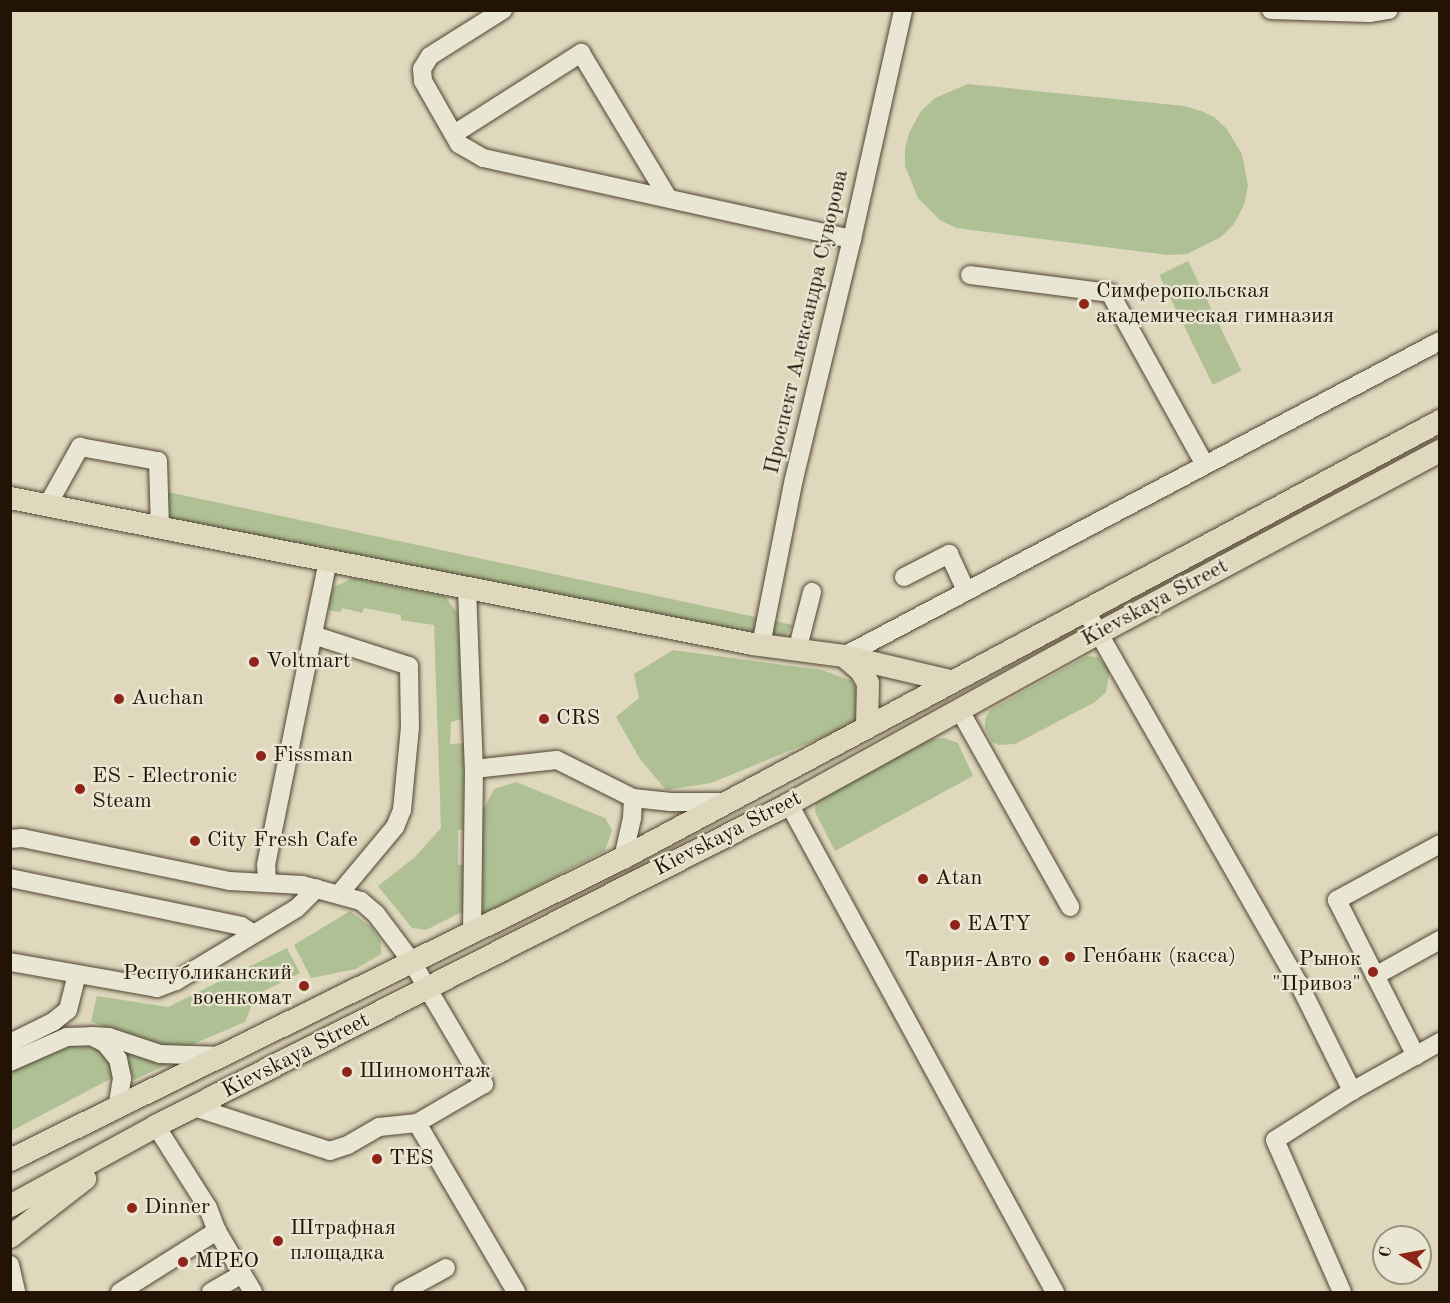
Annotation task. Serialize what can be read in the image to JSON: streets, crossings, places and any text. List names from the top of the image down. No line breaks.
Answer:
{"streets":{"main road":["Kievskaya Street"],"street":["Проспект Александра Суворова"]},"places":["Симферопольская академическая гимназия","Voltmart","Auchan","CRS","Fissman","ES - Electronic Steam","City Fresh Cafe","Atan","EАTY","Генбанк (касса)","Таврия-Авто","Рынок \"Привоз\"","Республиканский военкомат","Шиномонтаж","TES","Dinner","Штрафная площадка","МРЕО"],"north":"left"}
